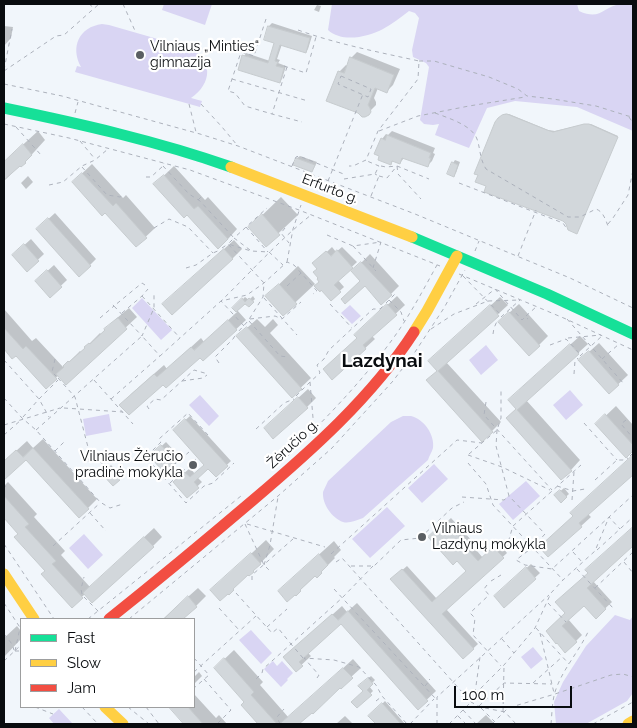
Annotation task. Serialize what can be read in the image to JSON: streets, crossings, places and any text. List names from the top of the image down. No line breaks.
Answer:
{"streets":{"street":["Erfurto g.","Žėručio g."]},"crossings":[["Erfurto g.","Žėručio g."]],"districts":["Lazdynai"],"places":["Vilniaus „Minties“ gimnazija","Vilniaus Žėručio pradinė mokykla","Vilniaus Lazdynų mokykla"],"legend":["Fast","Slow","Jam"],"scale_bar":"100 m"}
